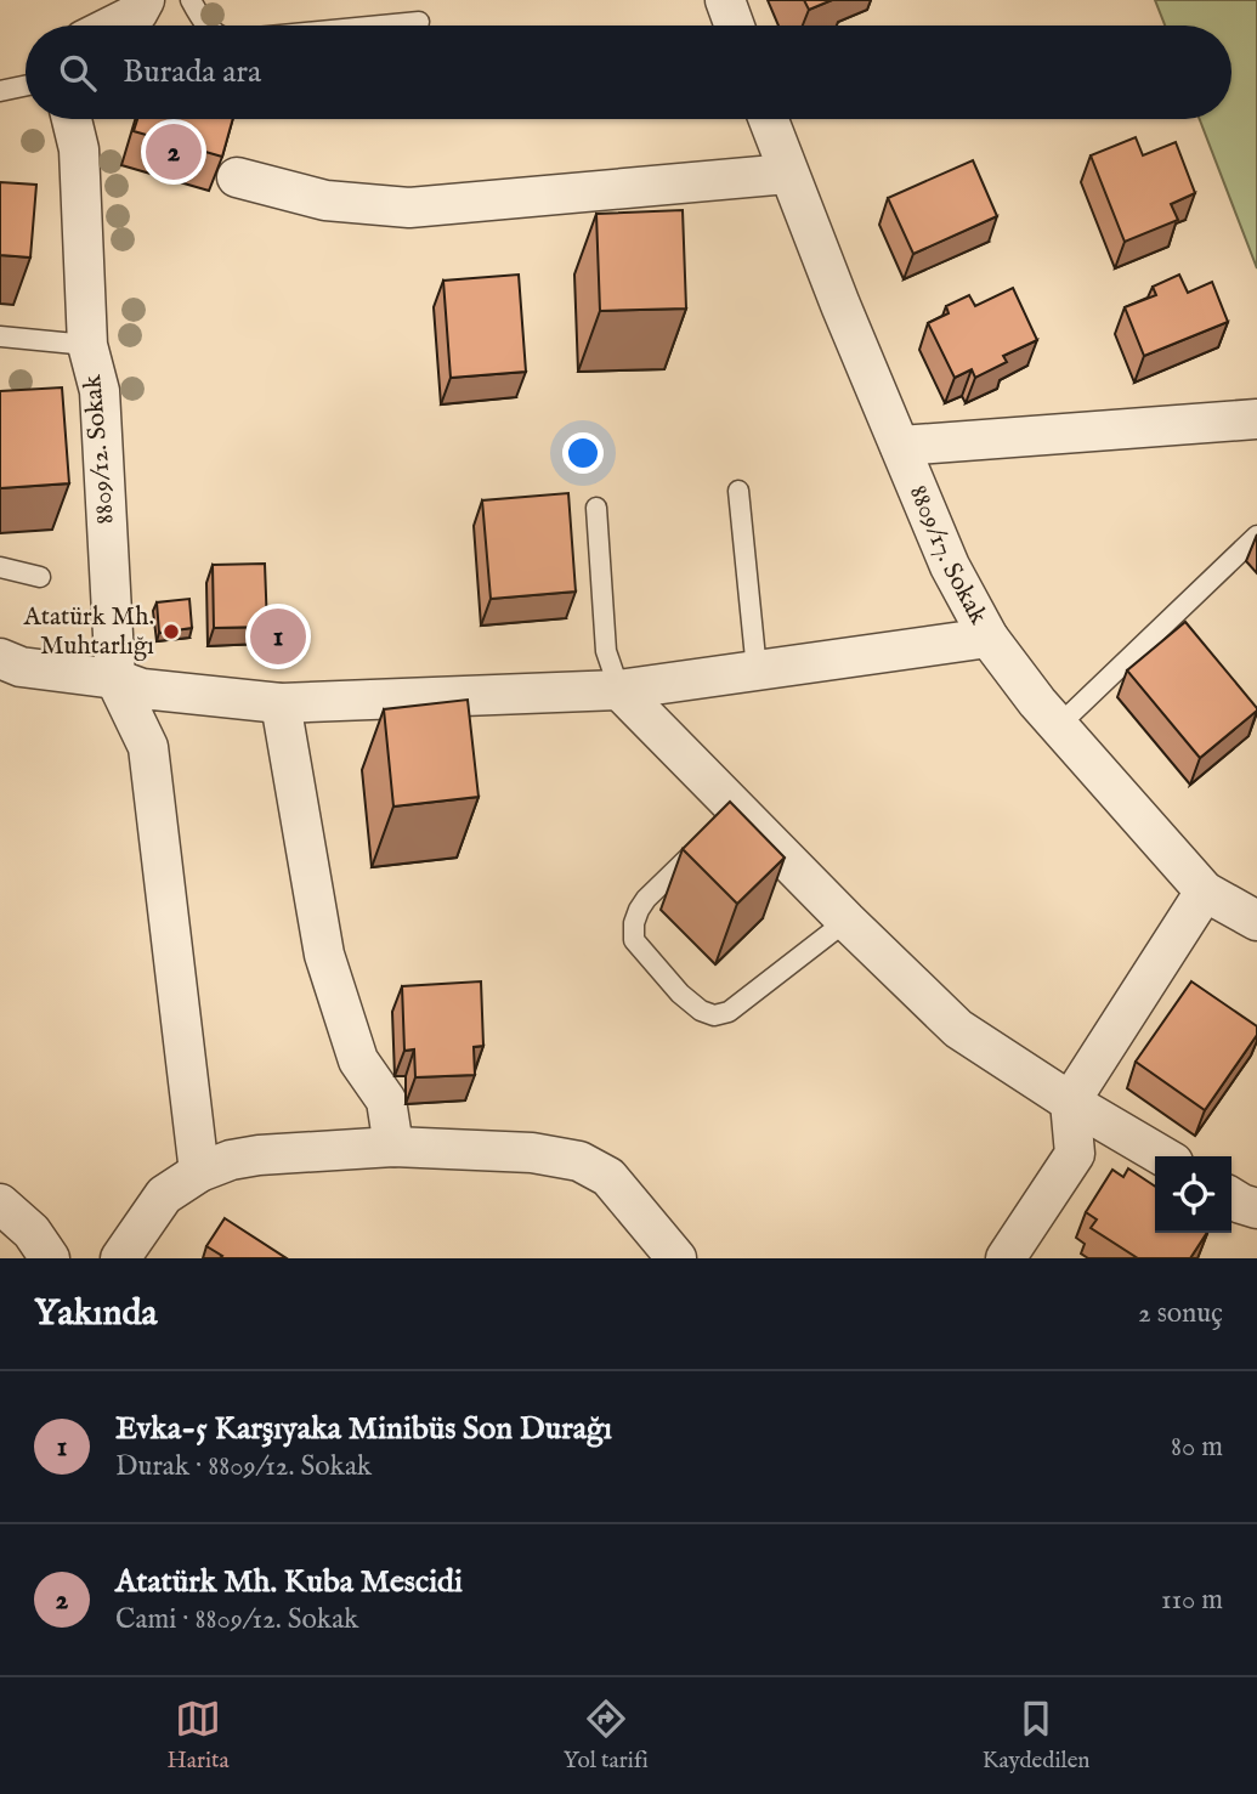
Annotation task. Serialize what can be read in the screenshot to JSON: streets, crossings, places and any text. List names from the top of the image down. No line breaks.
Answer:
{"streets":{"street":["8809/12. Sokak","8809/17. Sokak"]},"places":["Atatürk Mh. Muhtarlığı"],"page":{"search":"Burada ara","pins":["2","1"],"heading":["Yakında","2 sonuç"],"list":[{"mark":"1","name":"Evka-5 Karşıyaka Minibüs Son Durağı","note":"Durak · 8809/12. Sokak","value":"80 m"},{"mark":"2","name":"Atatürk Mh. Kuba Mescidi","note":"Cami · 8809/12. Sokak","value":"110 m"}],"nav":["Harita","Yol tarifi","Kaydedilen"]}}
